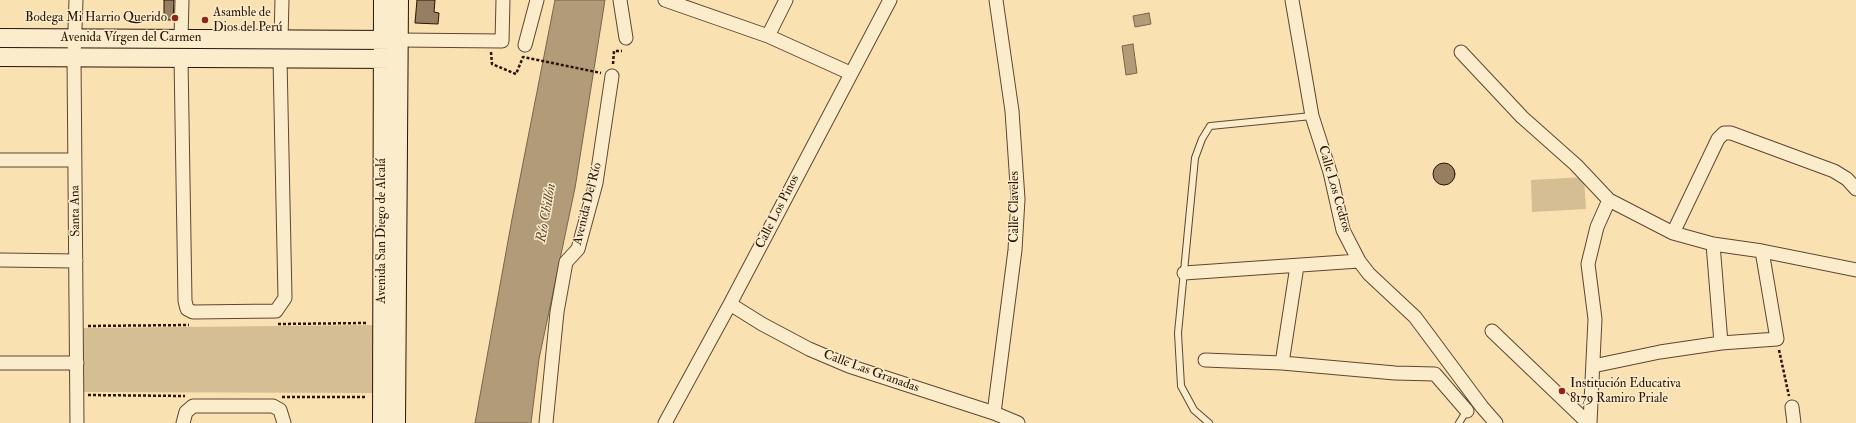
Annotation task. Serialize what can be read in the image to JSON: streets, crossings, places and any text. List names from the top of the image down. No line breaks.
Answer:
{"streets":{"main road":["Avenida Vírgen del Carmen","Avenida San Diego de Alcalá"],"street":["Calle Los Cedros","Avenida Del Río","Calle Claveles","Santa Ana","Calle Los Pinos","Calle Las Granadas"]},"crossings":[["Avenida Vírgen del Carmen","Santa Ana"],["Avenida Vírgen del Carmen","Avenida San Diego de Alcalá"],["Calle Claveles","Calle Las Granadas"],["Calle Los Pinos","Calle Las Granadas"]],"water":["Río Chillón"],"places":["Bodega Mi Harrio Querido","Asamble de Dios del Perú","Institución Educativa 8179 Ramiro Priale"]}
